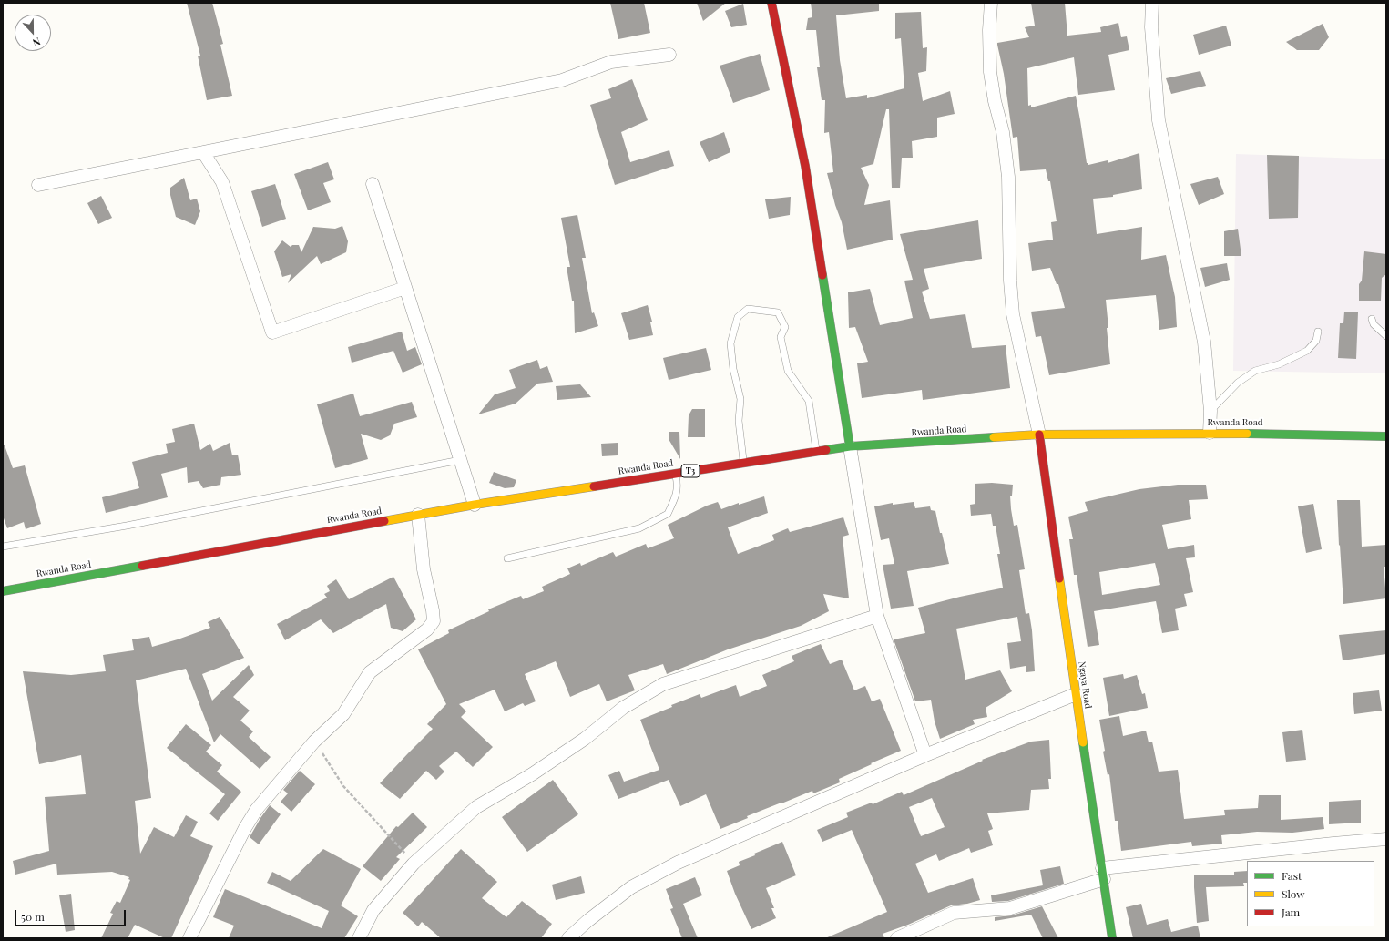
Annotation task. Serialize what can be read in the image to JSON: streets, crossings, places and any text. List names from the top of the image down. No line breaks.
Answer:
{"streets":{"main road":["Rwanda Road","T3","Ngaya Road"]},"crossings":[["Rwanda Road","Ngaya Road"]],"legend":["Fast","Slow","Jam"],"scale_bar":"50 m","north":"bottom"}
